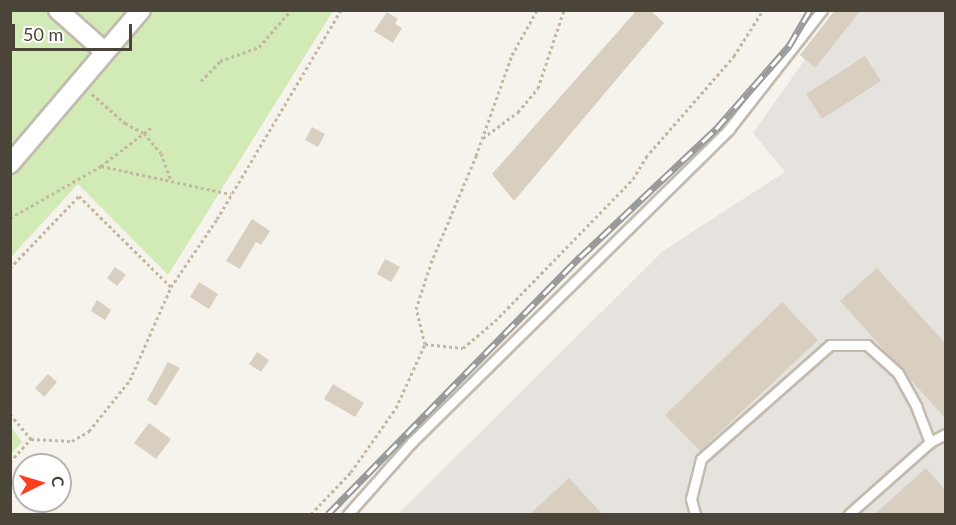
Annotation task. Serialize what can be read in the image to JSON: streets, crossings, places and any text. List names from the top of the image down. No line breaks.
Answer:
{"scale_bar":"50 m","north":"right"}
